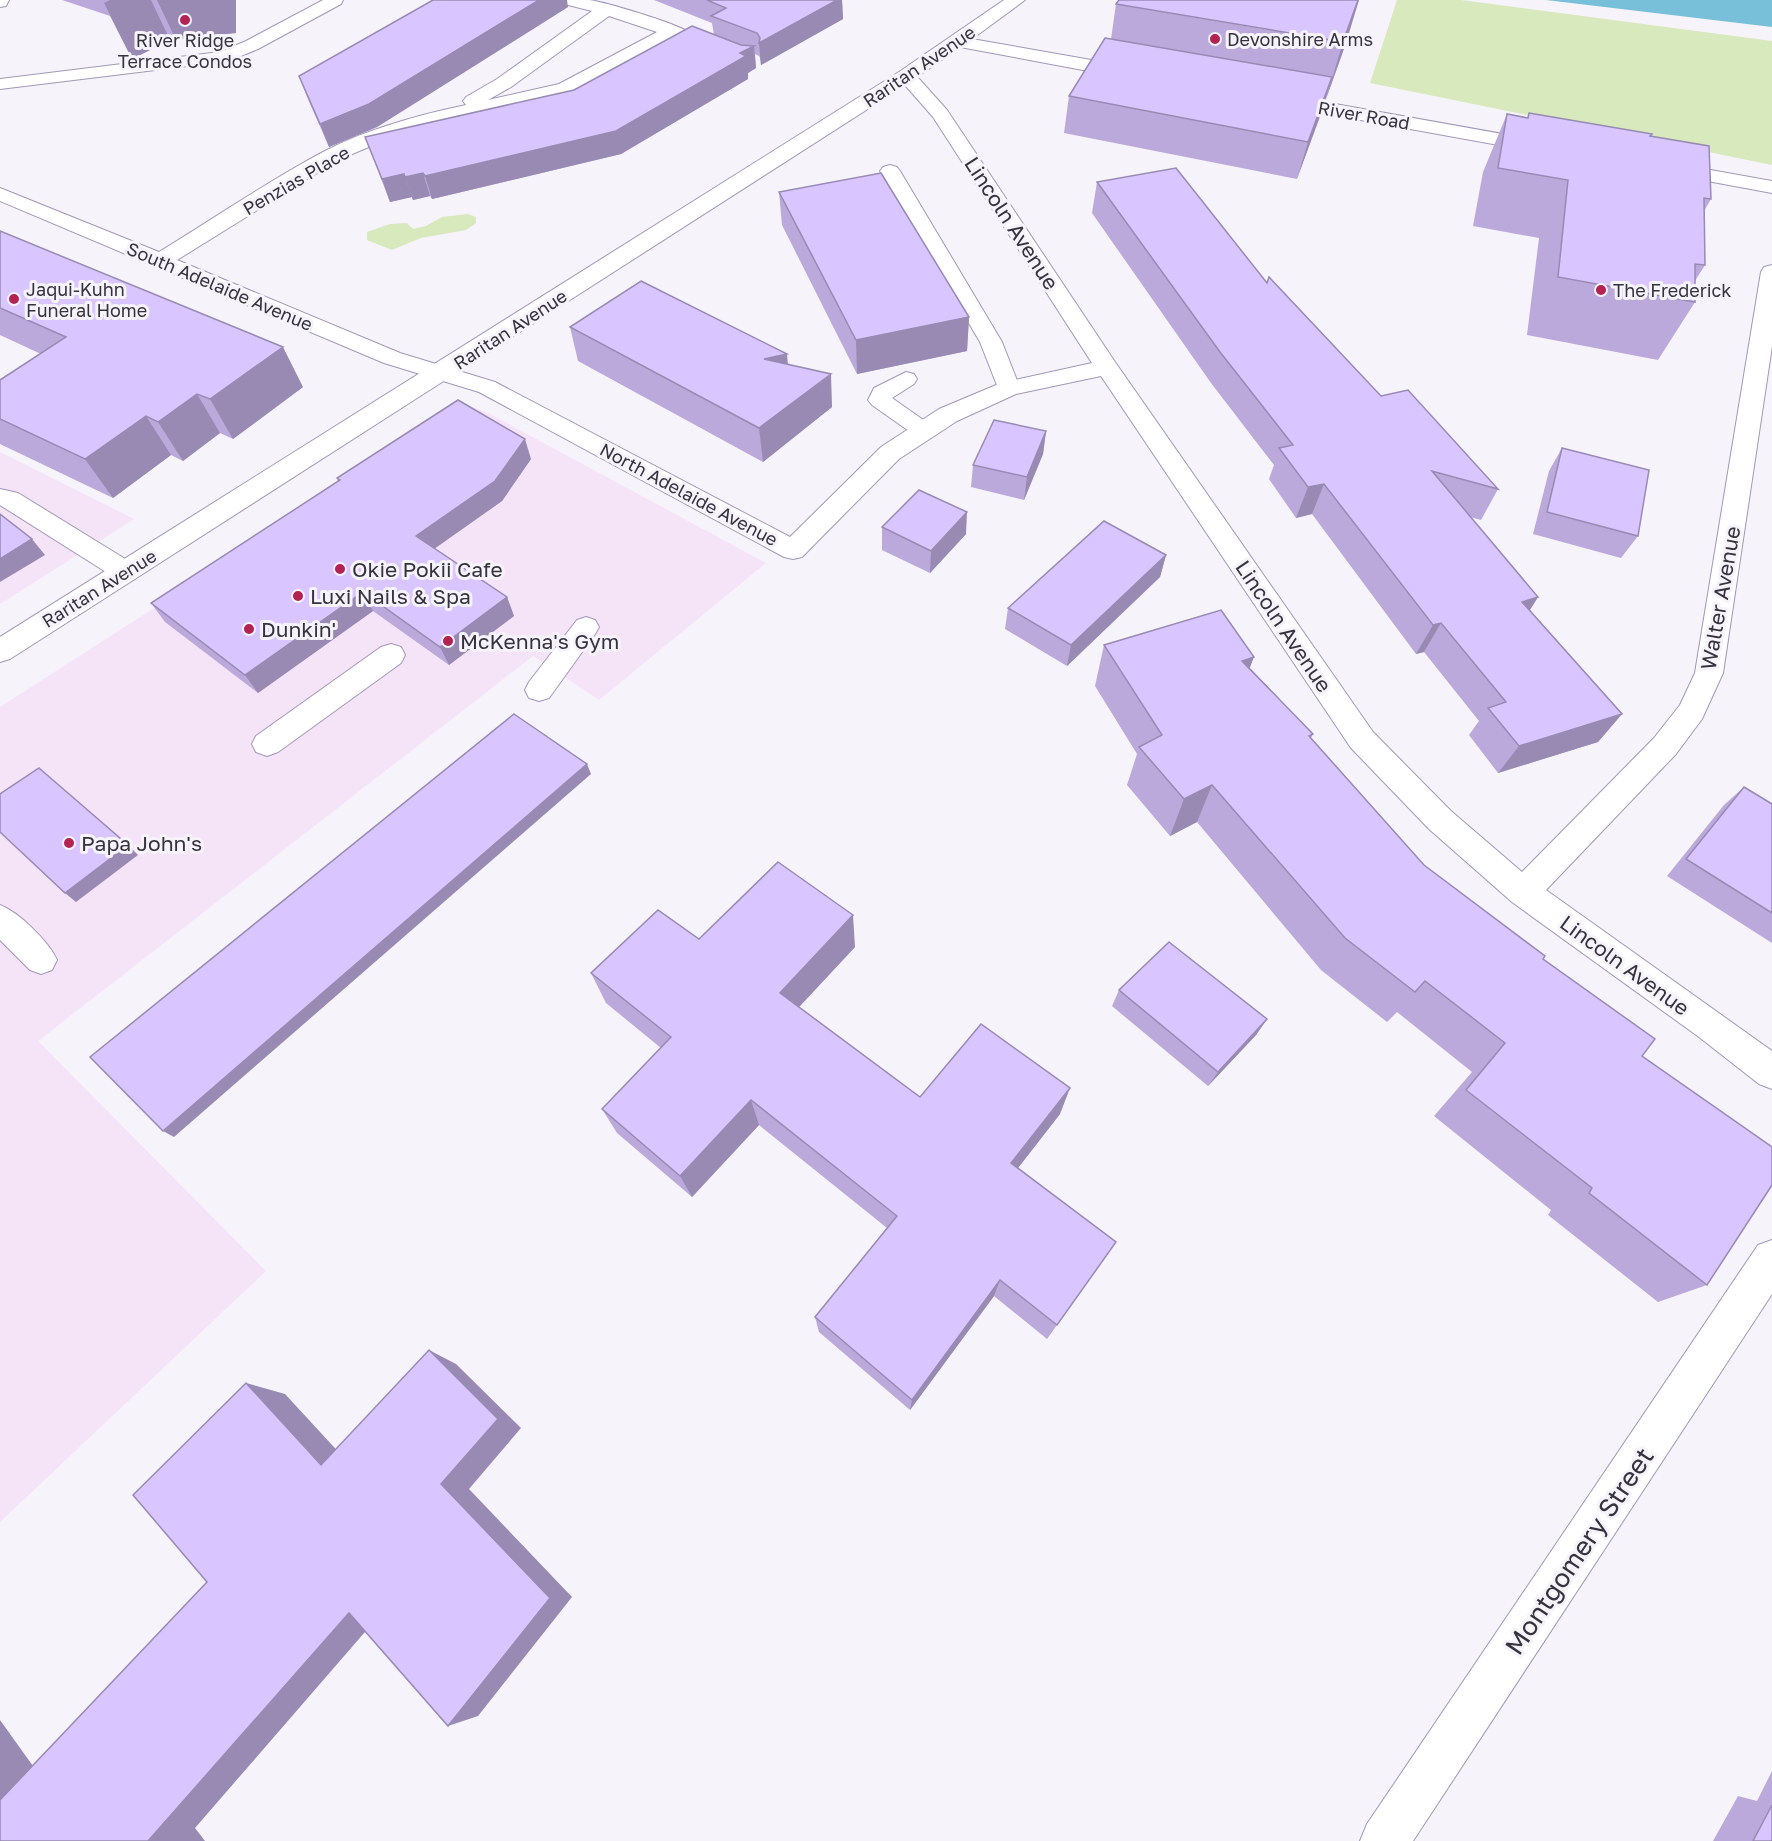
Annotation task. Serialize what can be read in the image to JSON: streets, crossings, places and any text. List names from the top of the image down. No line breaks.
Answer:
{"streets":{"street":["Raritan Avenue","River Road","Penzias Place","Lincoln Avenue","South Adelaide Avenue","North Adelaide Avenue","Walter Avenue","Montgomery Street"]},"crossings":[["Raritan Avenue","Lincoln Avenue"],["Raritan Avenue","South Adelaide Avenue"],["Raritan Avenue","North Adelaide Avenue"],["Penzias Place","South Adelaide Avenue"],["Lincoln Avenue","North Adelaide Avenue"],["Lincoln Avenue","Walter Avenue"],["South Adelaide Avenue","North Adelaide Avenue"]],"places":["River Ridge Terrace Condos","Devonshire Arms","The Frederick","Jaqui-Kuhn Funeral Home","Okie Pokii Cafe","Luxi Nails & Spa","Dunkin'","McKenna's Gym","Papa John's"]}
